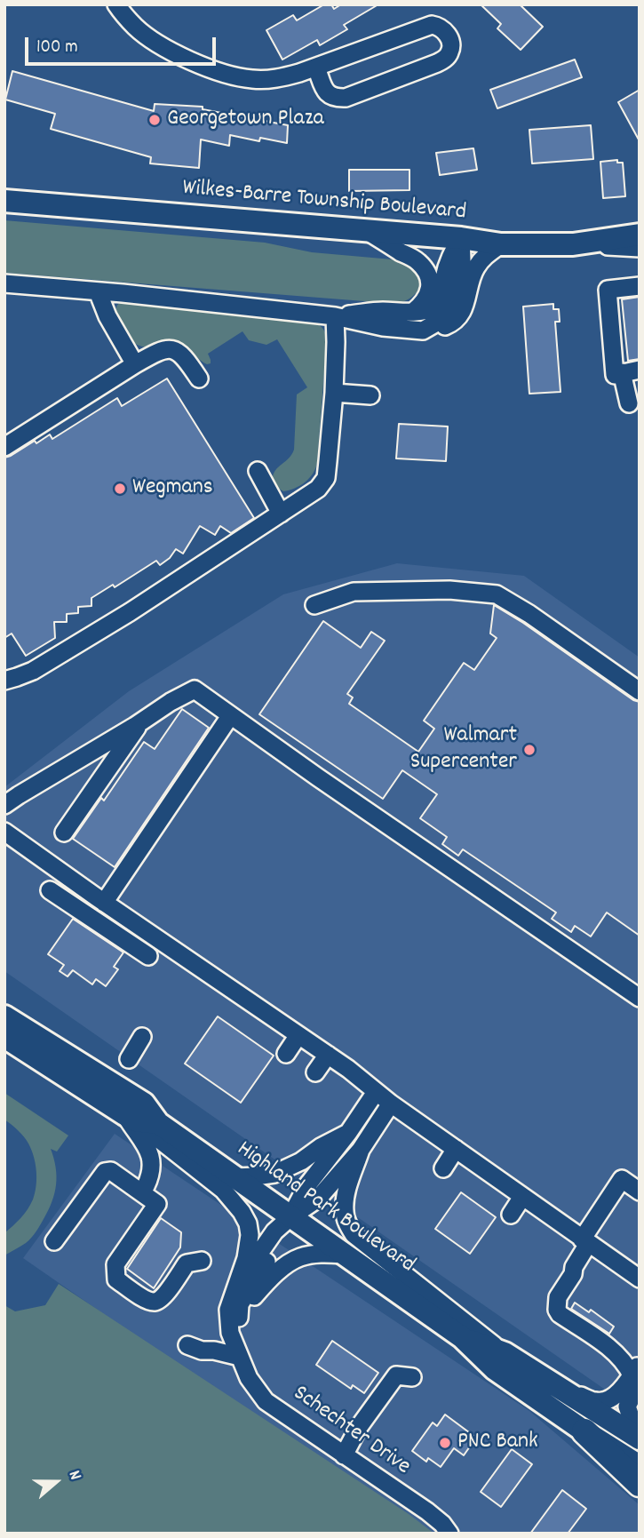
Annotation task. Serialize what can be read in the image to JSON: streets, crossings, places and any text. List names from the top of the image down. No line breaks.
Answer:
{"streets":{"main road":["Wilkes-Barre Township Boulevard","Highland Park Boulevard"],"street":["Schechter Drive"]},"crossings":[["Highland Park Boulevard","Schechter Drive"]],"places":["Georgetown Plaza","Wegmans","Walmart Supercenter","PNC Bank"],"scale_bar":"100 m","north":"right"}
